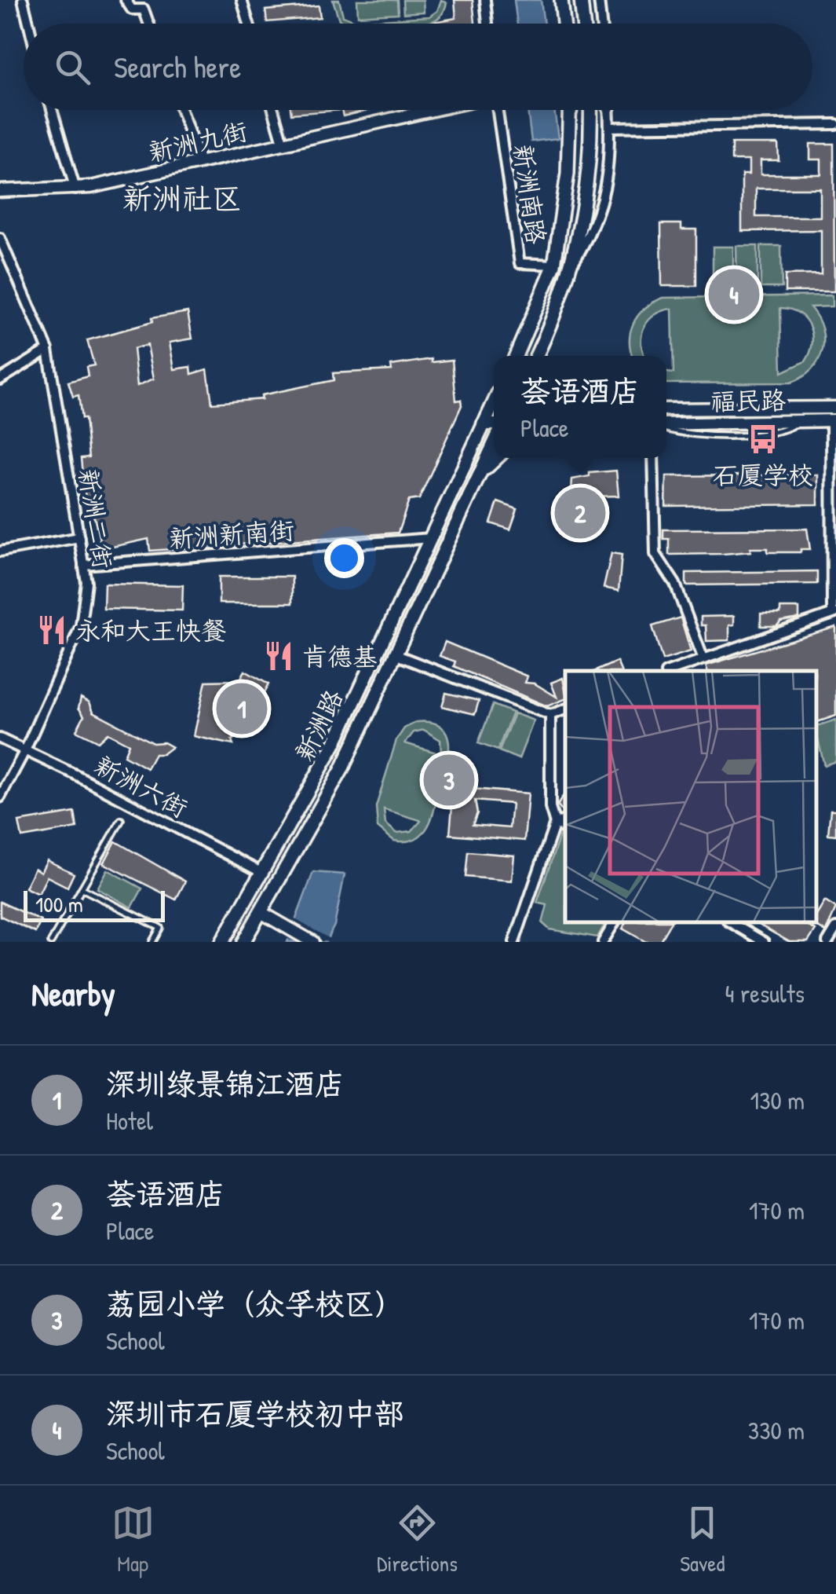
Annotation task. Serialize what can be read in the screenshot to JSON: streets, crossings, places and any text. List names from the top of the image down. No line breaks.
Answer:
{"streets":{"main road":["新洲路"],"street":["新洲九街","新洲南路","福民路","新洲二街","新洲新南街","新洲六街"]},"crossings":[["新洲二街","新洲新南街"],["新洲二街","新洲六街"],["新洲新南街","新洲路"],["新洲路","新洲六街"]],"districts":["新洲社区"],"places":{"bus stop":["石厦学校"],"restaurant":["永和大王快餐","肯德基"]},"scale_bar":"100 m","page":{"search":"Search here","pins":["4","2","1","3"],"popup":["荟语酒店","Place"],"scale":"100 m","heading":["Nearby","4 results"],"list":[{"mark":"1","name":"深圳绿景锦江酒店","note":"Hotel","value":"130 m"},{"mark":"2","name":"荟语酒店","note":"Place","value":"170 m"},{"mark":"3","name":"荔园小学（众孚校区）","note":"School","value":"170 m"},{"mark":"4","name":"深圳市石厦学校初中部","note":"School","value":"330 m"}],"nav":["Map","Directions","Saved"]}}
